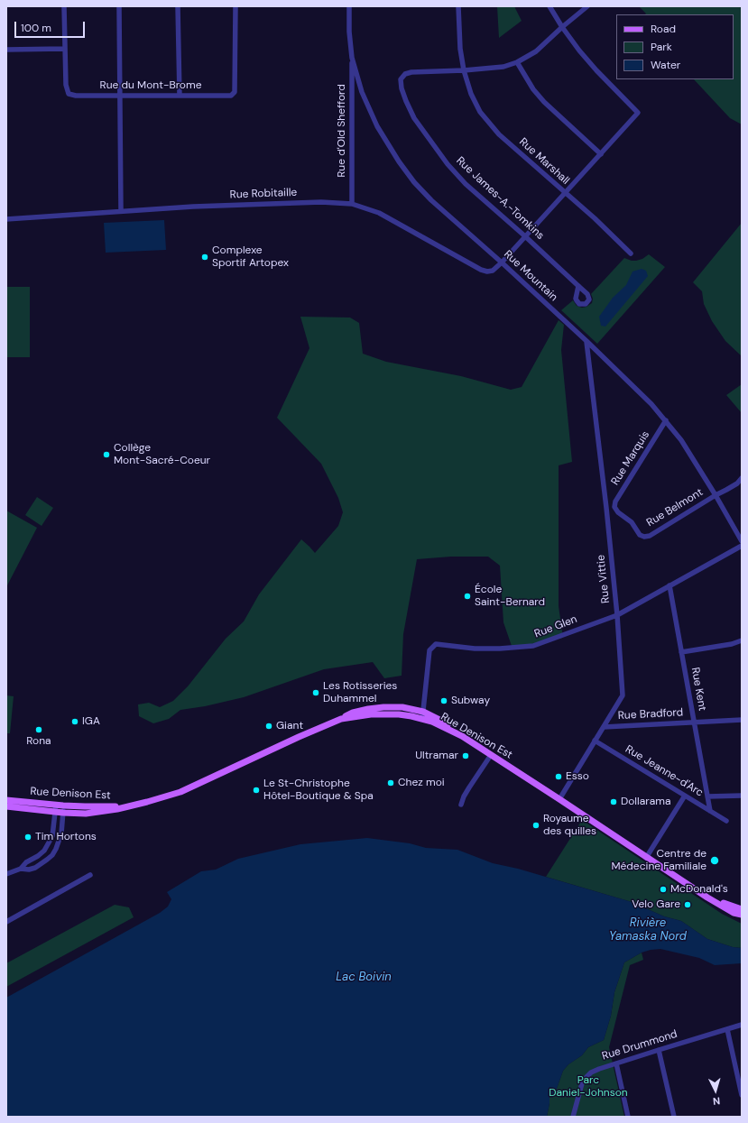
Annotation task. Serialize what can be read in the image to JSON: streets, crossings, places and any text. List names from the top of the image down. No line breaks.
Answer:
{"streets":{"main road":["Rue Denison Est"],"street":["Rue du Mont-Brome","Rue d'Old Shefford","Rue Marshall","Rue Robitaille","Rue James-A.-Tomkins","Rue Mountain","Rue Marquis","Rue Belmont","Rue Vittie","Rue Glen","Rue Kent","Rue Bradford","Rue Jeanne-d'Arc","Rue Drummond"]},"crossings":[["Rue d'Old Shefford","Rue Robitaille"],["Rue d'Old Shefford","Rue Mountain"],["Rue Marshall","Rue Robitaille"],["Rue Marshall","Rue James-A.-Tomkins"],["Rue Robitaille","Rue James-A.-Tomkins"],["Rue Robitaille","Rue Mountain"],["Rue Mountain","Rue Marquis"],["Rue Mountain","Rue Belmont"],["Rue Mountain","Rue Vittie"],["Rue Marquis","Rue Belmont"],["Rue Vittie","Rue Glen"],["Rue Vittie","Rue Bradford"],["Rue Vittie","Rue Denison Est"],["Rue Vittie","Rue Jeanne-d'Arc"],["Rue Glen","Rue Kent"],["Rue Glen","Rue Denison Est"],["Rue Kent","Rue Bradford"],["Rue Kent","Rue Jeanne-d'Arc"]],"water":["Rivière Yamaska Nord","Lac Boivin"],"parks":["Parc Daniel-Johnson"],"places":["Complexe Sportif Artopex","Collège Mont-Sacré-Coeur","École Saint-Bernard","Les Rotisseries Duhammel","Subway","IGA","Giant","Rona","Ultramar","Esso","Chez moi","Le St-Christophe Hôtel-Boutique & Spa","Dollarama","Royaume des quilles","Tim Hortons","Centre de Médecine Familiale","McDonald's","Velo Gare"],"legend":["Road","Park","Water"],"scale_bar":"100 m","north":"bottom"}
